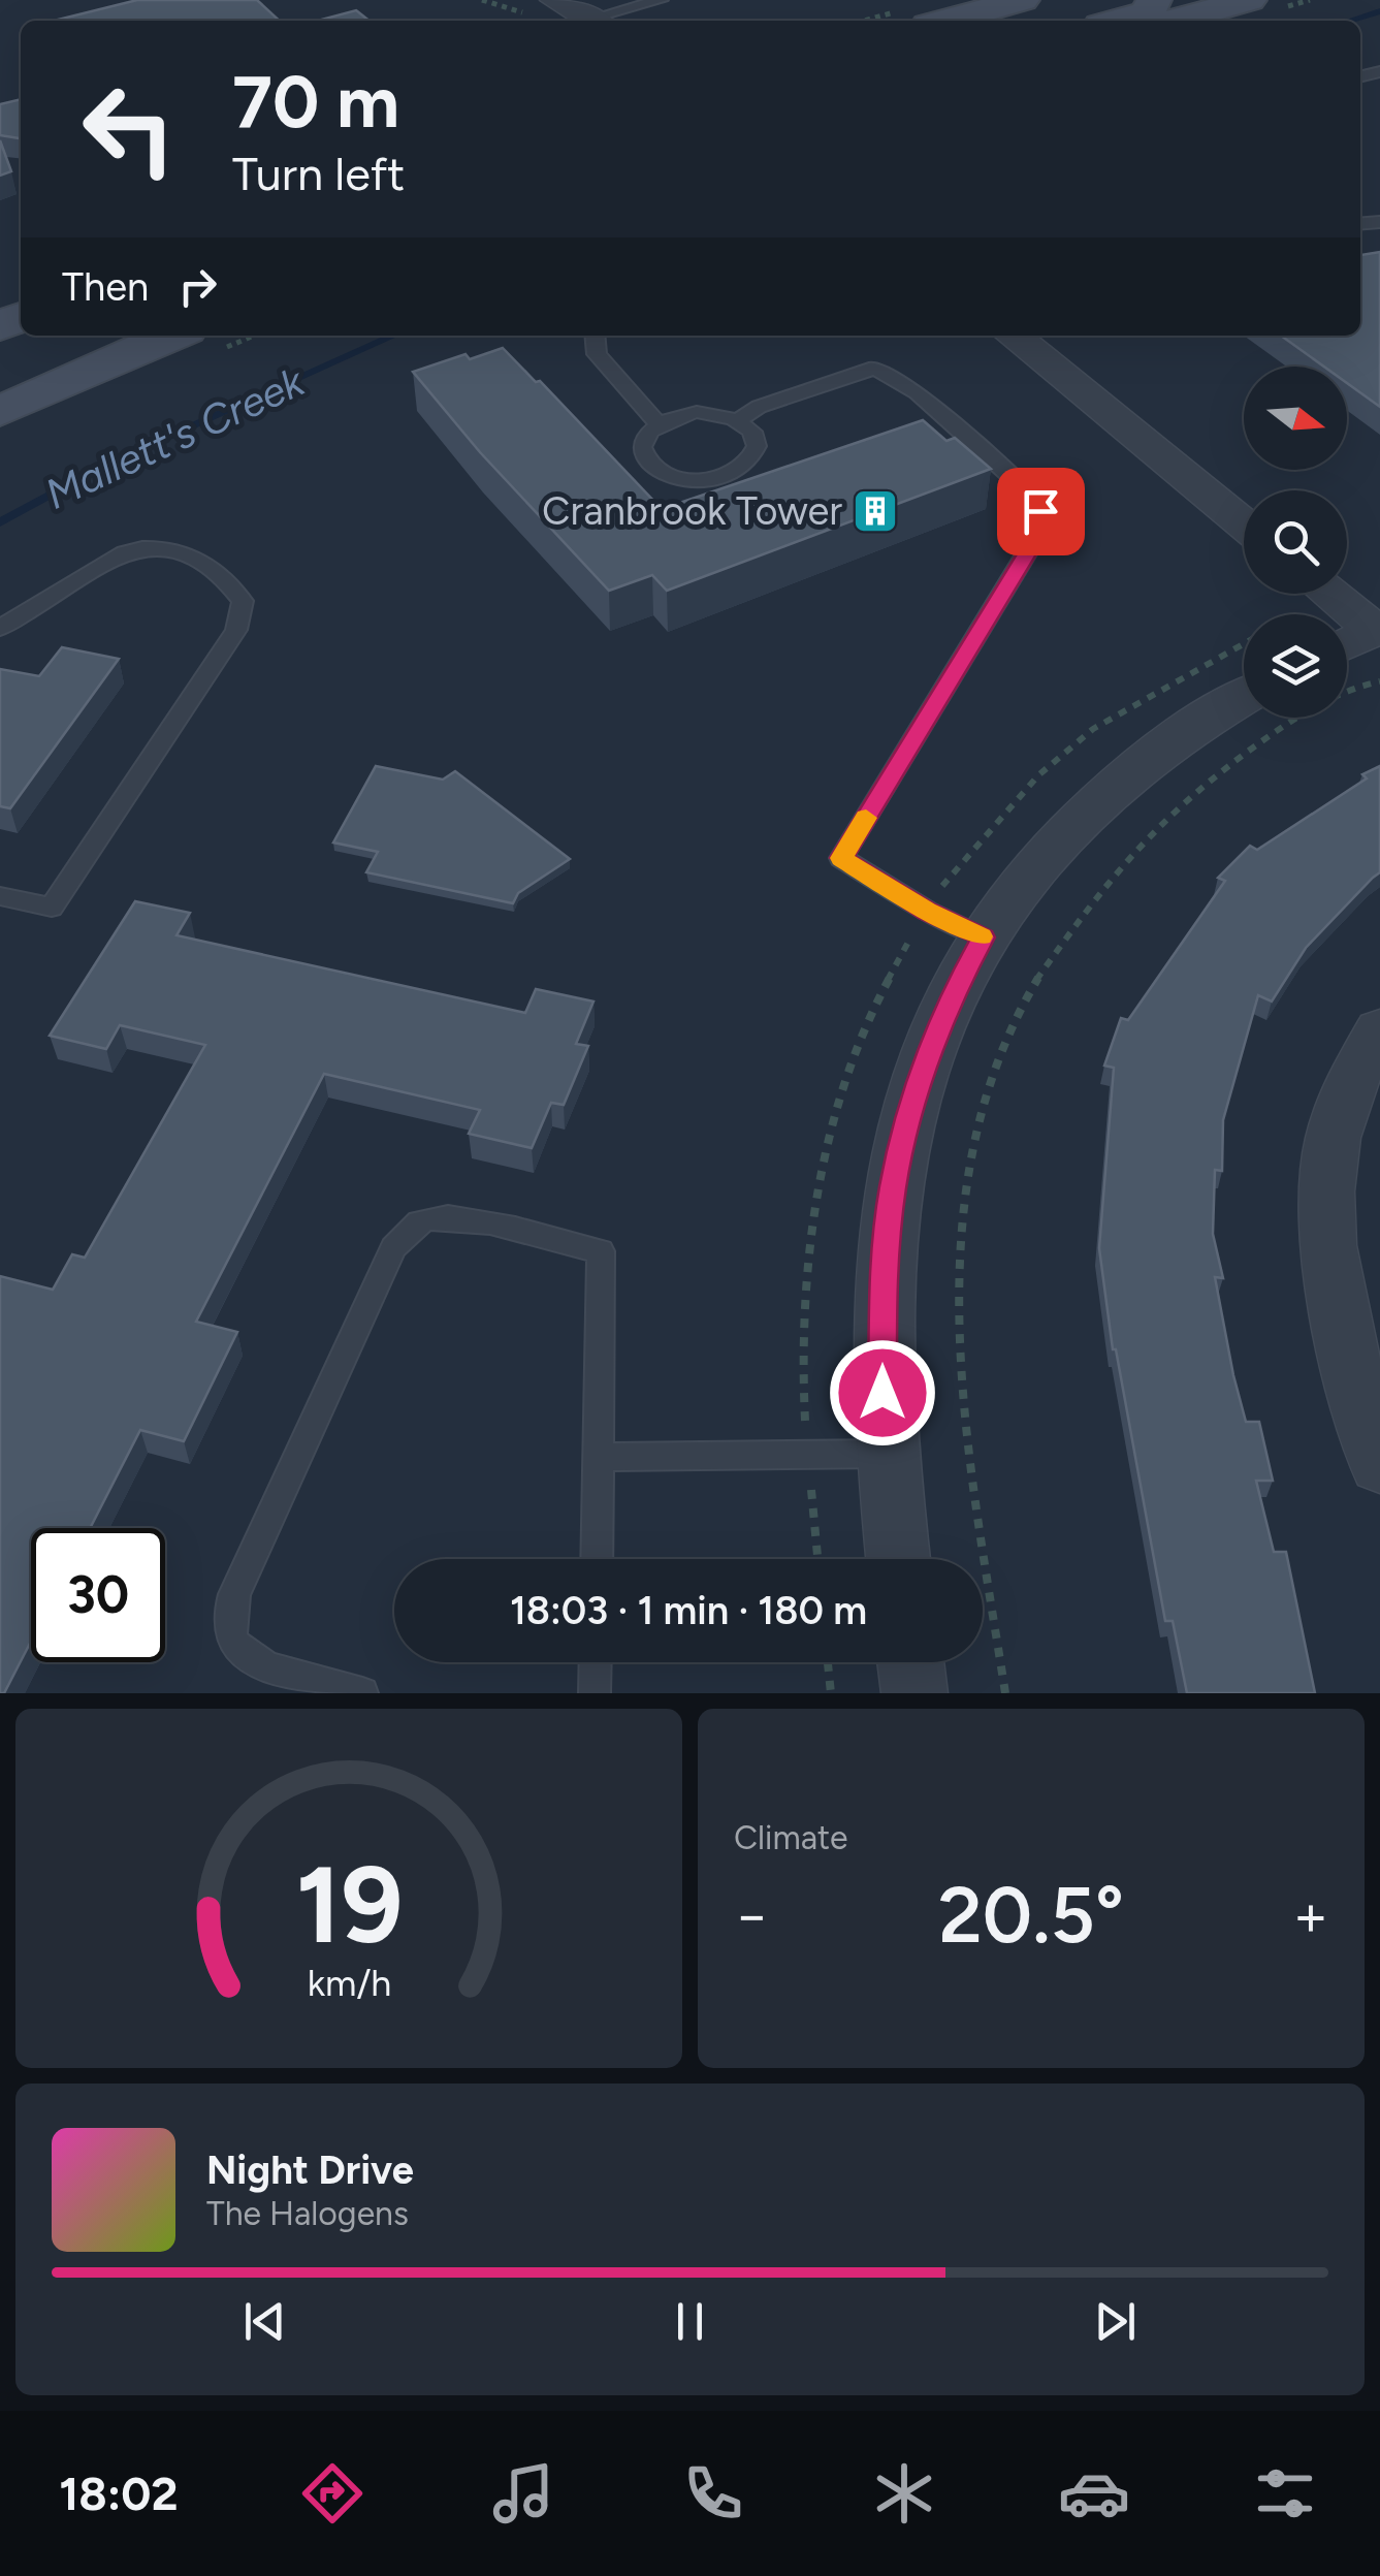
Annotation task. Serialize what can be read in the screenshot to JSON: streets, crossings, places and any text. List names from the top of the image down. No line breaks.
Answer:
{"water":["Mallett's Creek"],"places":{"building":["Cranbrook Tower"]},"north":"right","page":{"turn":["70 m","Turn left"],"then":"Then","limit":"30","trip":"18:03 · 1 min · 180 m","tile":"Climate","heat":["−","20.5°","+"],"song":["Night Drive","The Halogens"],"tabs":"18:02","gauge":["19","km/h"]}}
